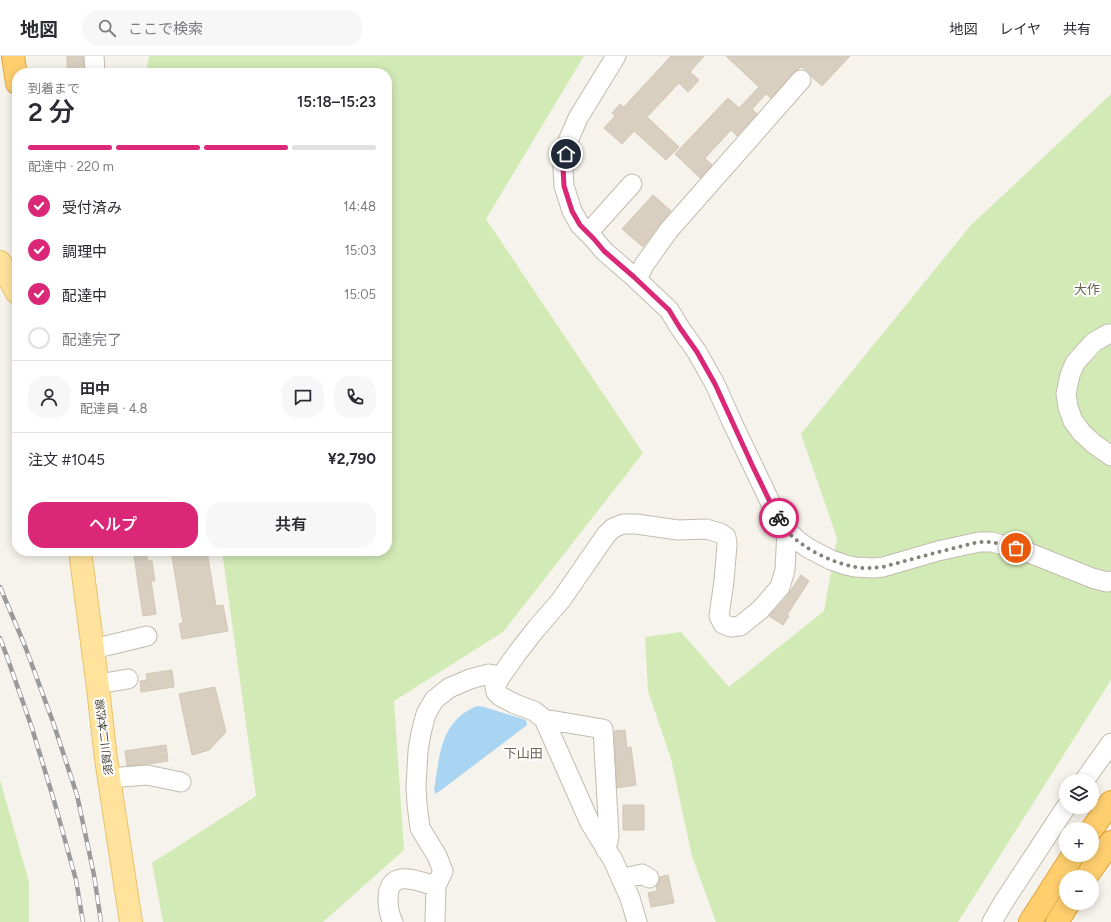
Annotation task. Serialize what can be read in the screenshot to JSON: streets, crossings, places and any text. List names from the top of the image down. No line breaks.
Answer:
{"streets":{"main road":["須賀川二本松線"]},"districts":["大作","下山田"],"page":{"header":"地図","search":"ここで検索","nav":["地図","レイヤ","共有"],"heading":["2 分","到着まで","15:18–15:23"],"panel":["田中","配達員 · 4.8","注文 #1045","¥2,790"],"bar":"配達中 · 220 m","list":[["受付済み","14:48"],["調理中","15:03"],["配達中","15:05"],"配達完了"],"buttons":["ヘルプ","共有"],"map_buttons":["+","−"]}}
